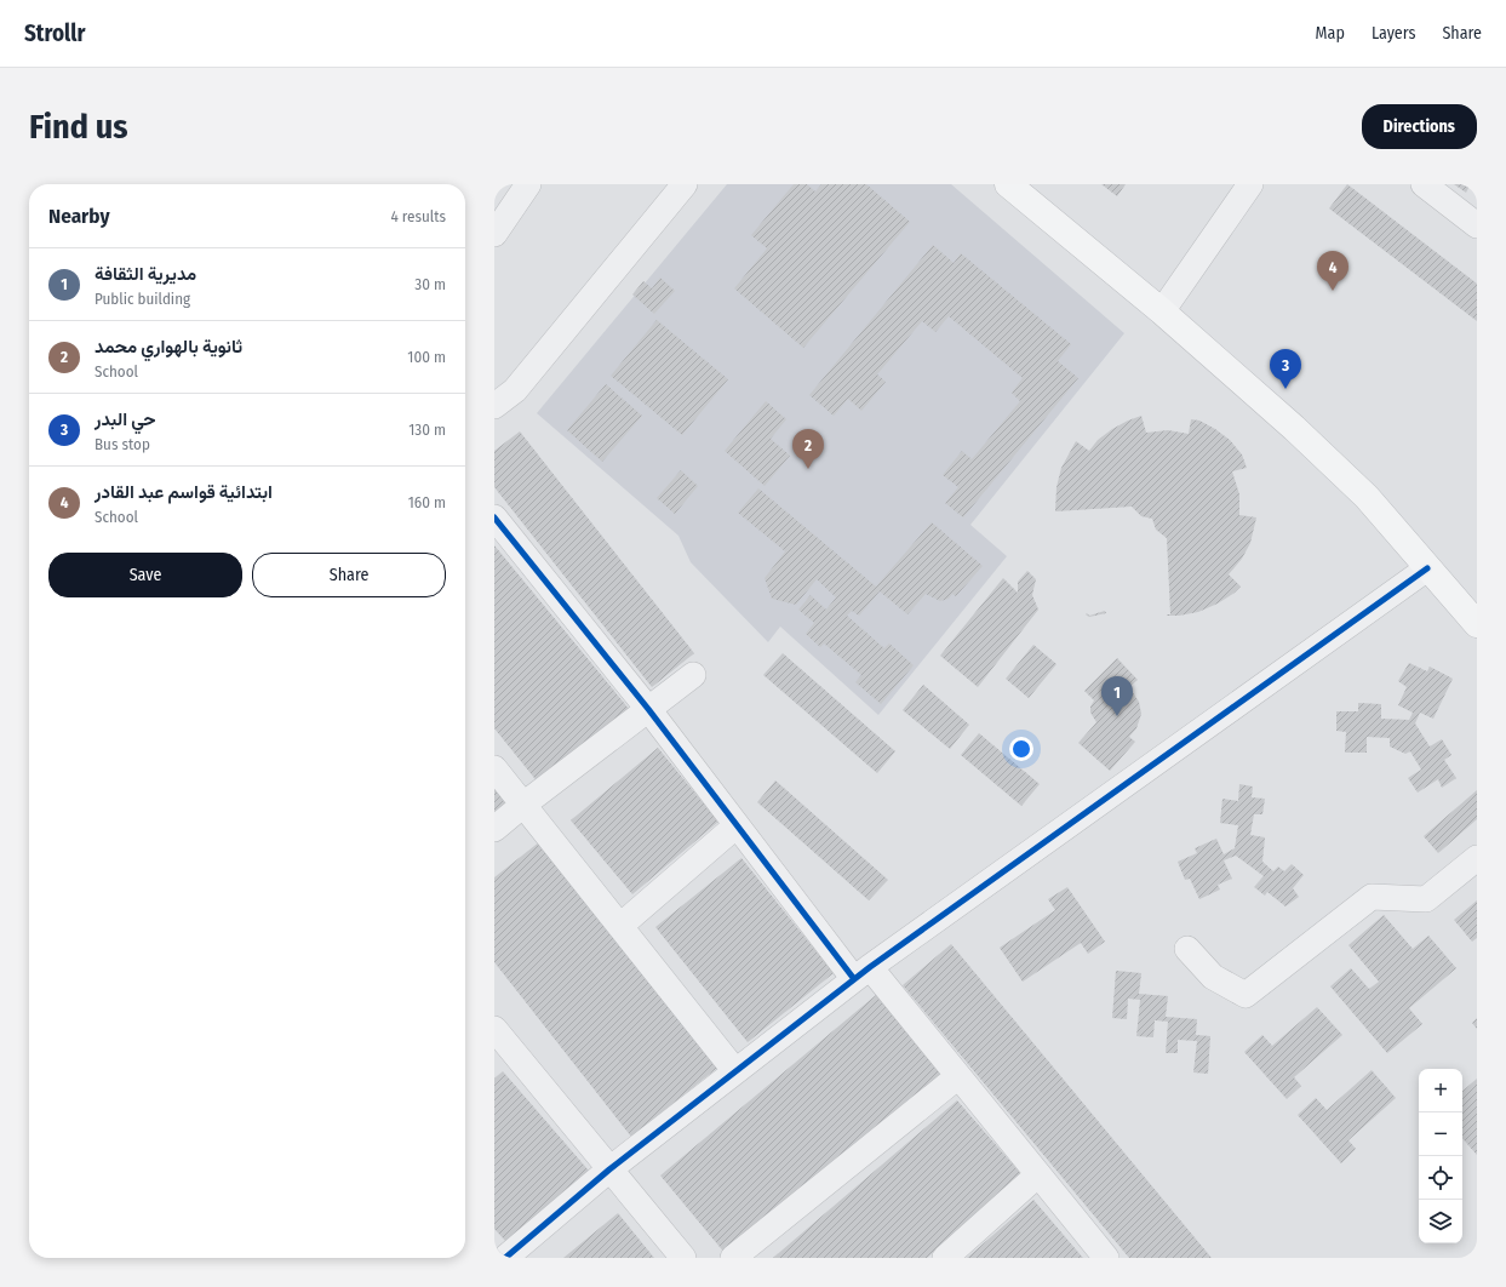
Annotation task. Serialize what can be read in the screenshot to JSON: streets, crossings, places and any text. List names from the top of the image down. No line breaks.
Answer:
{"page":{"header":"Strollr","nav":["Map","Layers","Share"],"buttons":["Directions",["Save","Share"]],"title":"Find us","heading":["Nearby","4 results"],"list":[{"mark":"1","name":"مديرية الثقافة","note":"Public building","value":"30 m"},{"mark":"2","name":"ثانوية بالهواري محمد","note":"School","value":"100 m"},{"mark":"3","name":"حي البدر","note":"Bus stop","value":"130 m"},{"mark":"4","name":"ابتدائية قواسم عبد القادر","note":"School","value":"160 m"}],"pins":["4","3","2","1"],"map_buttons":["+","−"]}}
